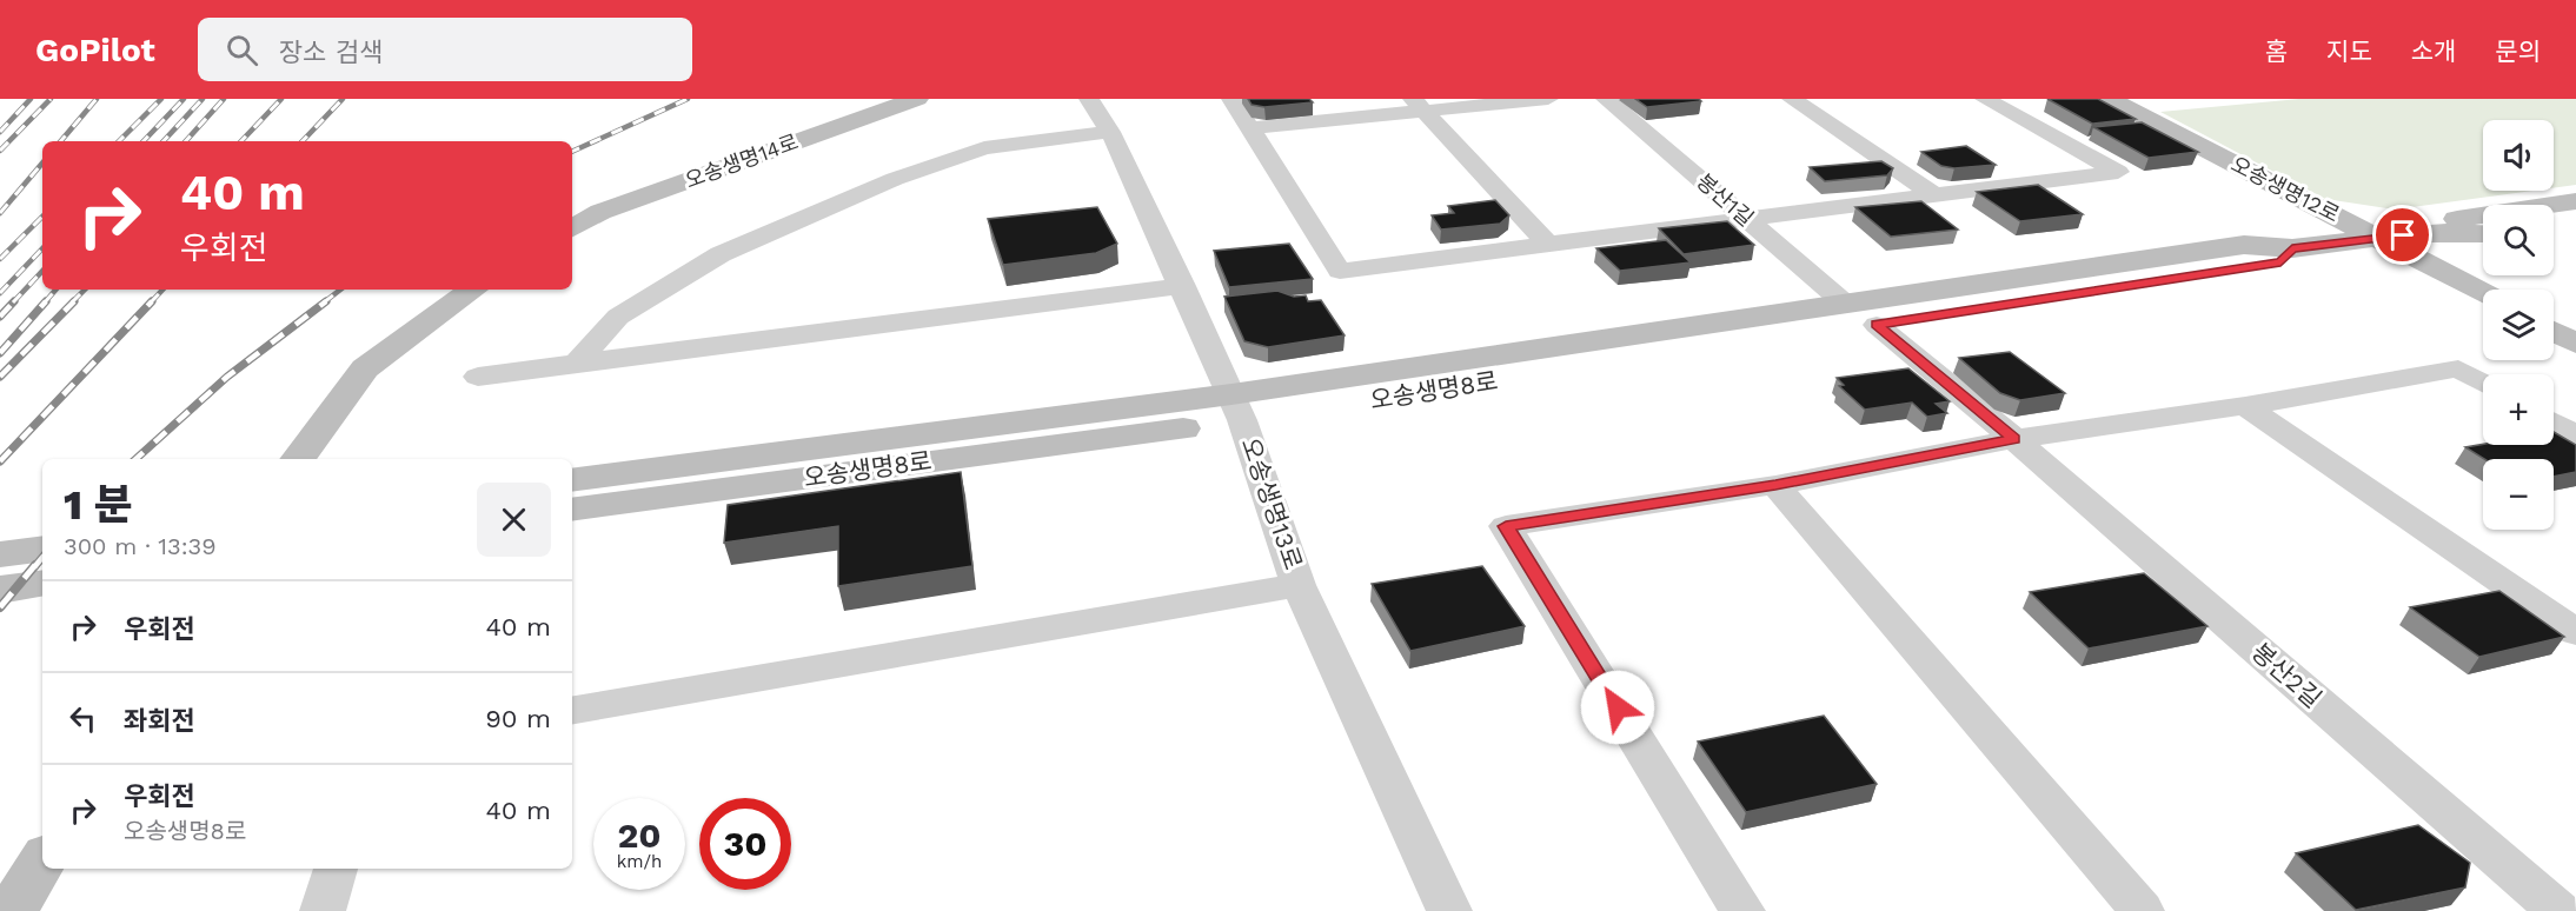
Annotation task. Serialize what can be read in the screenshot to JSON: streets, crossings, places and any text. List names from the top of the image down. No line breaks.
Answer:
{"streets":{"street":["오송생명14로","오송생명12로","봉산1길","오송생명8로","오송생명13로","봉산2길"]},"crossings":[["오송생명12로","오송생명8로"],["봉산1길","오송생명8로"],["오송생명8로","오송생명13로"],["오송생명8로","봉산2길"]],"page":{"header":"GoPilot","search":"장소 검색","nav":["홈","지도","소개","문의"],"map_buttons":["+","−"],"turn":["40 m","우회전"],"heading":["1 분","300 m · 13:39"],"list":[{"name":"우회전","value":"40 m"},{"name":"좌회전","value":"90 m"},{"name":"우회전","note":"오송생명8로","value":"40 m"}],"speed":"20 km/h","limit":"30"}}
